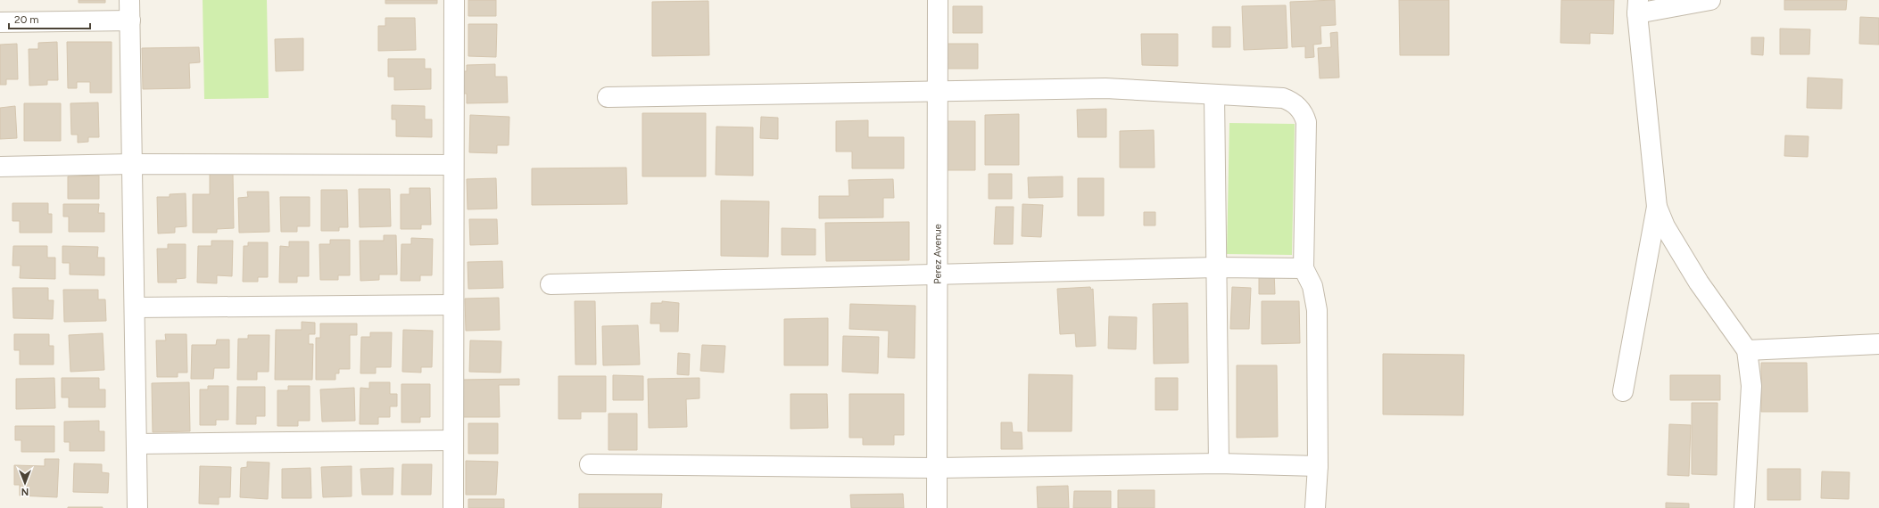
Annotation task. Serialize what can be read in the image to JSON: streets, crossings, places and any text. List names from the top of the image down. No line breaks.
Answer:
{"streets":{"street":["Perez Avenue"]},"scale_bar":"20 m","north":"bottom"}
